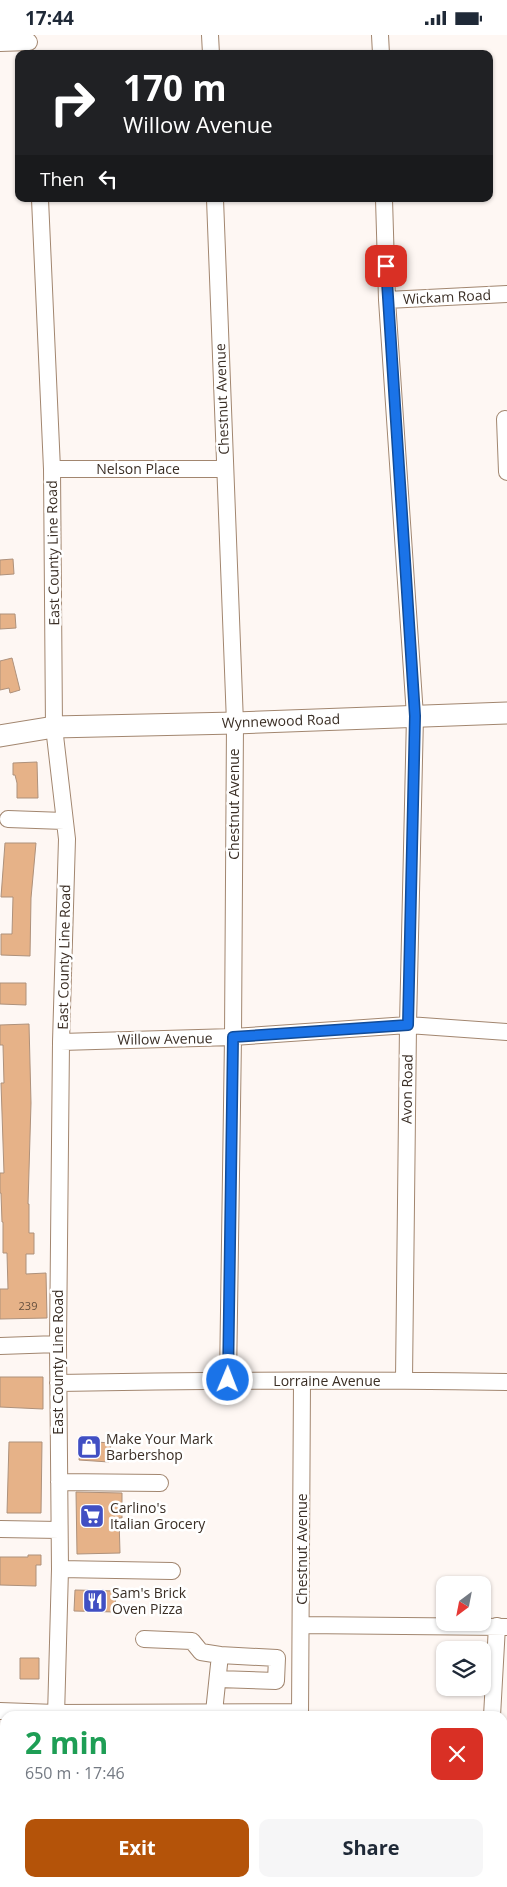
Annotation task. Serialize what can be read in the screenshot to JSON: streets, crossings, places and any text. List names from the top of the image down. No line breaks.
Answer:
{"streets":{"main road":["Wynnewood Road"],"street":["Wickam Road","Chestnut Avenue","Nelson Place","East County Line Road","Willow Avenue","Avon Road","Lorraine Avenue"]},"crossings":[["Wickam Road","Avon Road"],["Chestnut Avenue","Nelson Place"],["Chestnut Avenue","Wynnewood Road"],["Chestnut Avenue","Willow Avenue"],["Chestnut Avenue","Lorraine Avenue"],["Nelson Place","East County Line Road"],["East County Line Road","Wynnewood Road"],["East County Line Road","Willow Avenue"],["East County Line Road","Lorraine Avenue"],["Wynnewood Road","Avon Road"],["Willow Avenue","Avon Road"],["Avon Road","Lorraine Avenue"]],"places":{"shop":["Make Your Mark Barbershop"],"supermarket":["Carlino's Italian Grocery"],"restaurant":["Sam's Brick Oven Pizza"]},"house_numbers":["239"],"north":"bottom left","page":{"status":"17:44","turn":["170 m","Willow Avenue"],"then":"Then","heading":["2 min","650 m · 17:46"],"buttons":["Exit","Share"]}}
